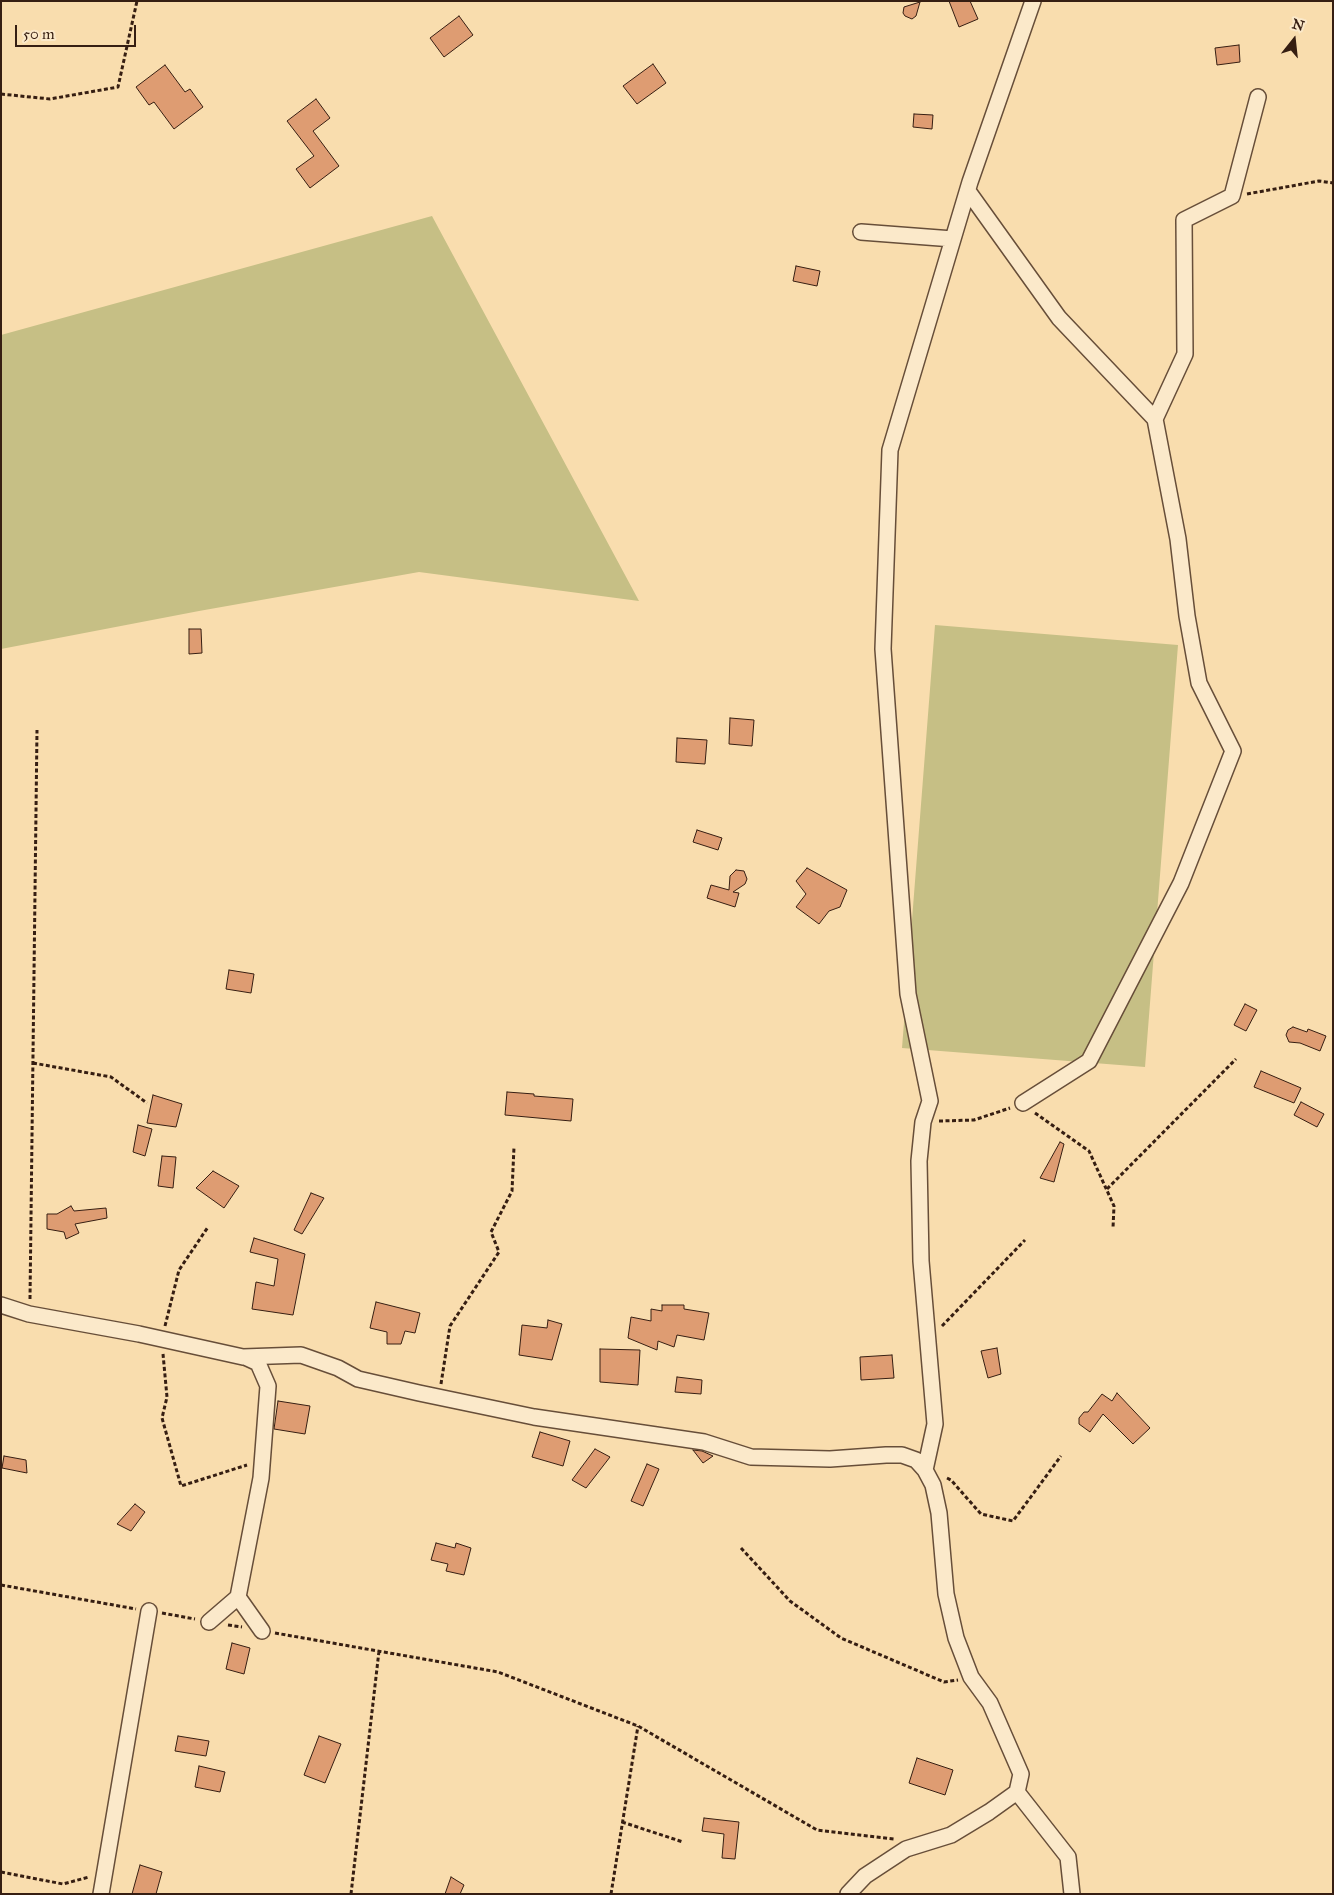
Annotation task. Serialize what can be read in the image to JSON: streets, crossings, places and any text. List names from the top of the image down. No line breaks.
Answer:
{"scale_bar":"50 m","north":"top"}
